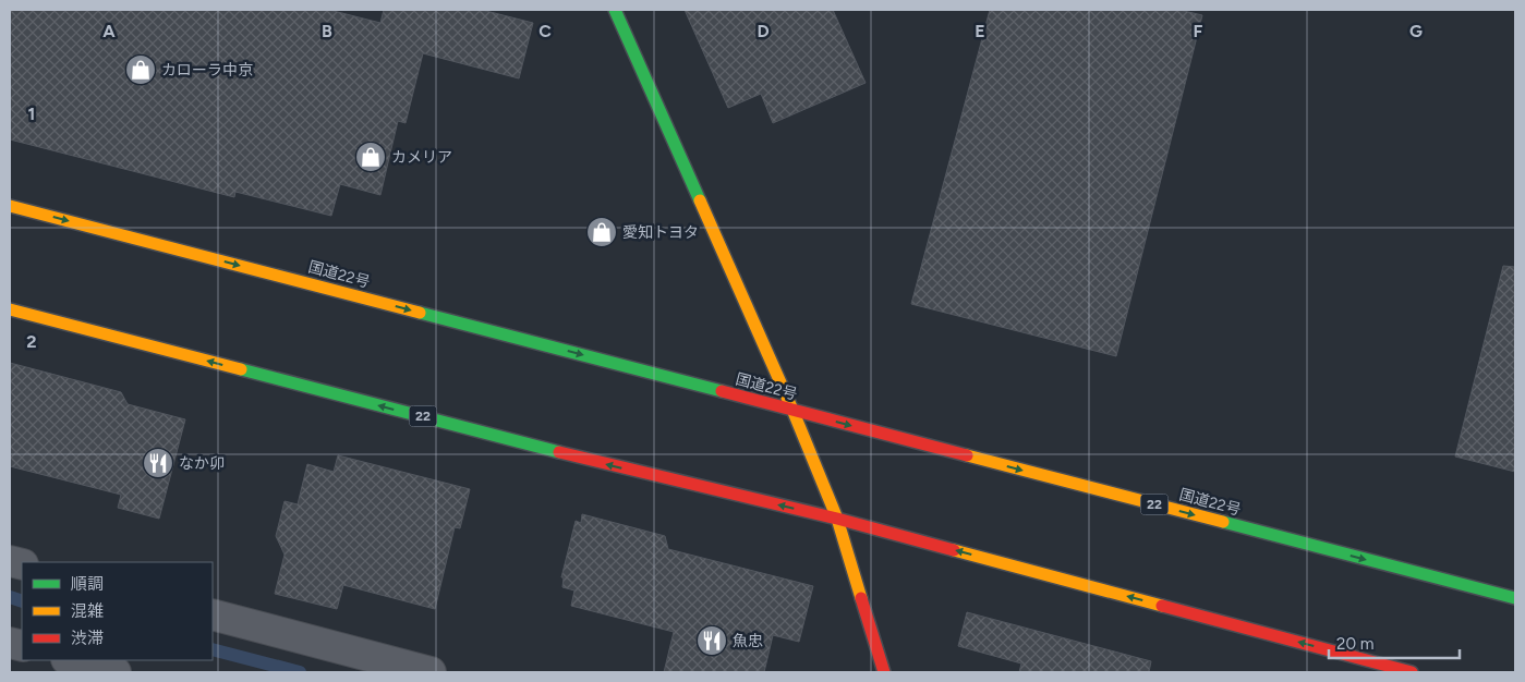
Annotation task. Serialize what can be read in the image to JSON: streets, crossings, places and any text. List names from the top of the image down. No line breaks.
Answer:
{"streets":{"main road":["国道22号","22"]},"places":{"shop":["カローラ中京","カメリア","愛知トヨタ"],"restaurant":["なか卯","魚忠"]},"legend":["順調","混雑","渋滞"],"scale_bar":"20 m","grid":{"columns":["A","B","C","D","E","F","G"],"rows":["1","2"]}}
